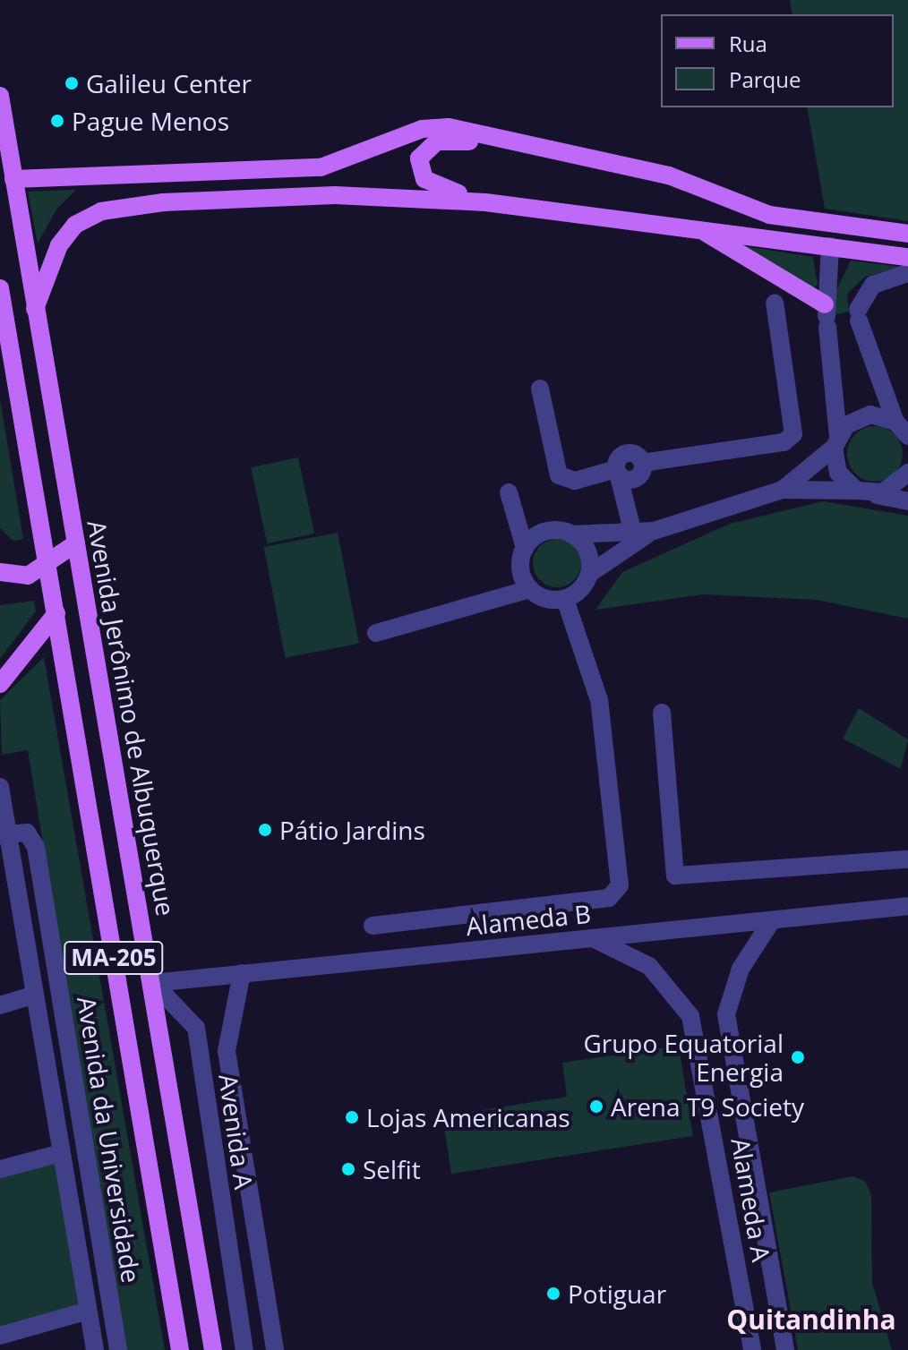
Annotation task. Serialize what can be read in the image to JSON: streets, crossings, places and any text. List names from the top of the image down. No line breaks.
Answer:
{"streets":{"main road":["Avenida Jerônimo de Albuquerque","MA-205"],"street":["Alameda B","Avenida A","Avenida da Universidade","Alameda A"]},"crossings":[["Avenida Jerônimo de Albuquerque","Alameda B"],["Avenida Jerônimo de Albuquerque","Avenida A"],["Alameda B","Avenida A"],["Alameda B","Alameda A"]],"districts":["Quitandinha"],"places":["Galileu Center","Pague Menos","Pátio Jardins","Grupo Equatorial Energia","Arena T9 Society","Lojas Americanas","Selfit","Potiguar"],"legend":["Rua","Parque"]}
